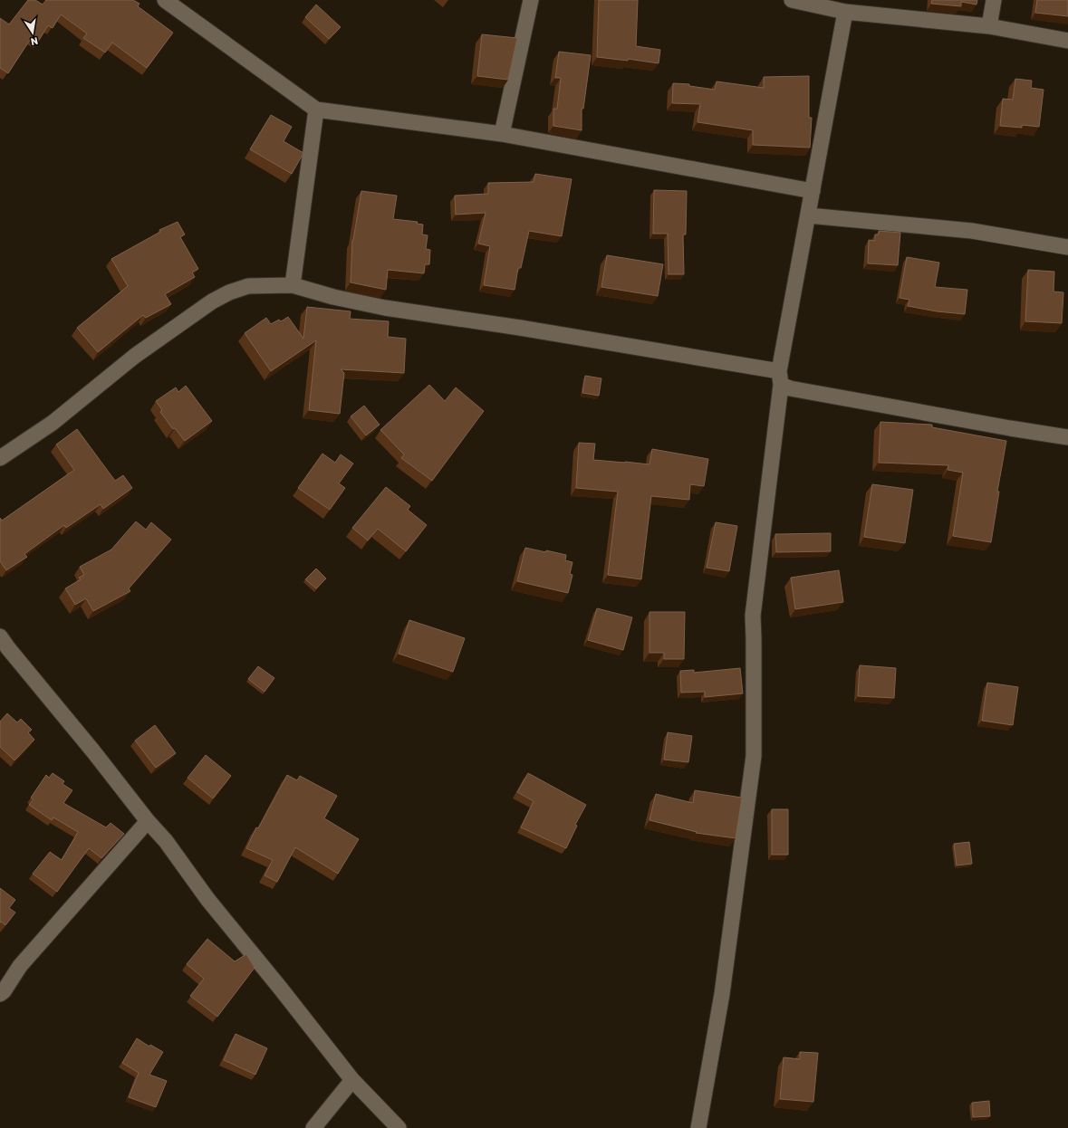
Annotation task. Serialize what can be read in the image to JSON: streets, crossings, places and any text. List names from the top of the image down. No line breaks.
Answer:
{"north":"bottom"}
